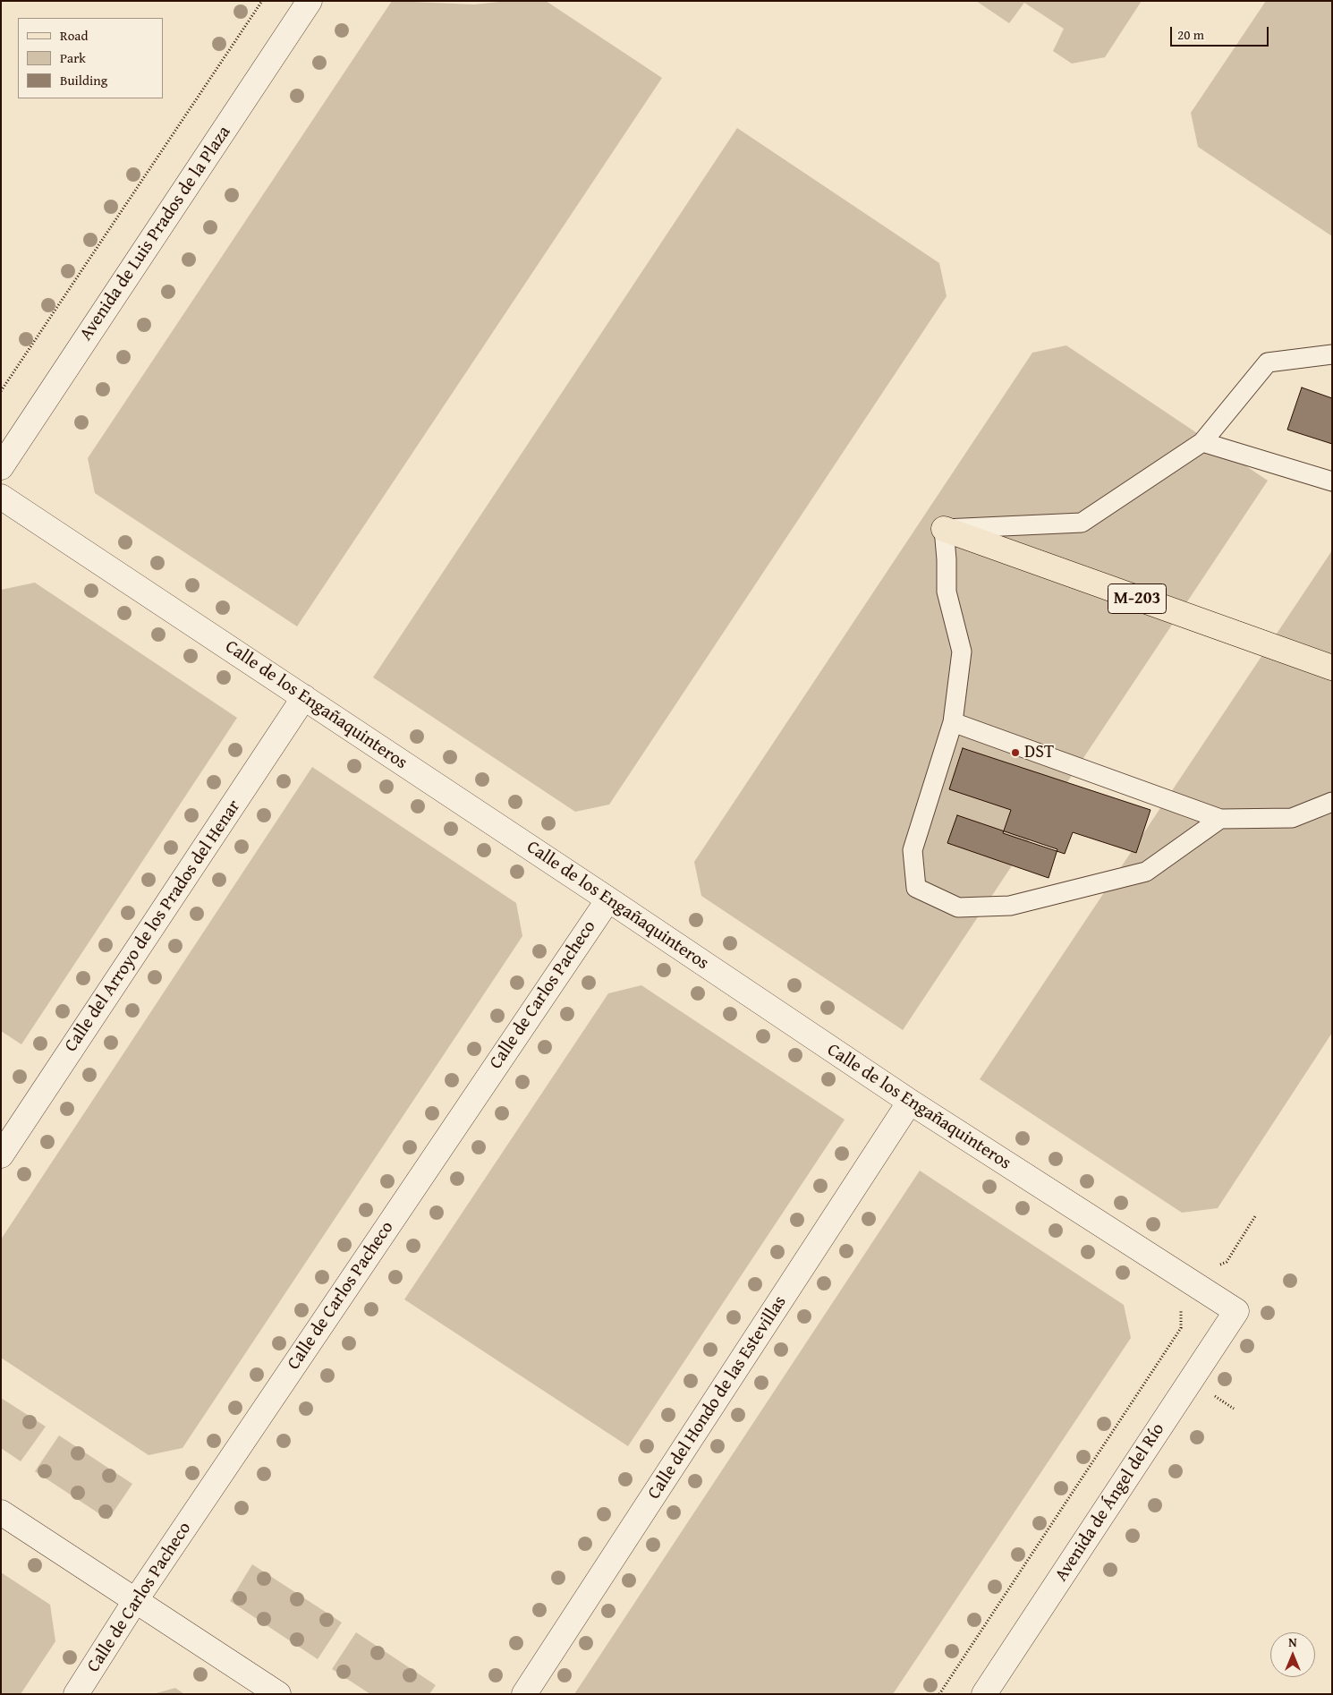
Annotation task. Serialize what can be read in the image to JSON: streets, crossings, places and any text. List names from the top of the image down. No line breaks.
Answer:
{"streets":{"main road":["M-203"],"street":["Avenida de Luis Prados de la Plaza","Calle de los Engañaquinteros","Calle del Arroyo de los Prados del Henar","Calle de Carlos Pacheco","Calle del Hondo de las Estevillas","Avenida de Ángel del Río"]},"crossings":[["Calle de los Engañaquinteros","Calle del Arroyo de los Prados del Henar"],["Calle de los Engañaquinteros","Calle de Carlos Pacheco"],["Calle de los Engañaquinteros","Calle del Hondo de las Estevillas"],["Calle de los Engañaquinteros","Avenida de Ángel del Río"]],"places":["DST"],"legend":["Road","Park","Building"],"scale_bar":"20 m","north":"top"}
